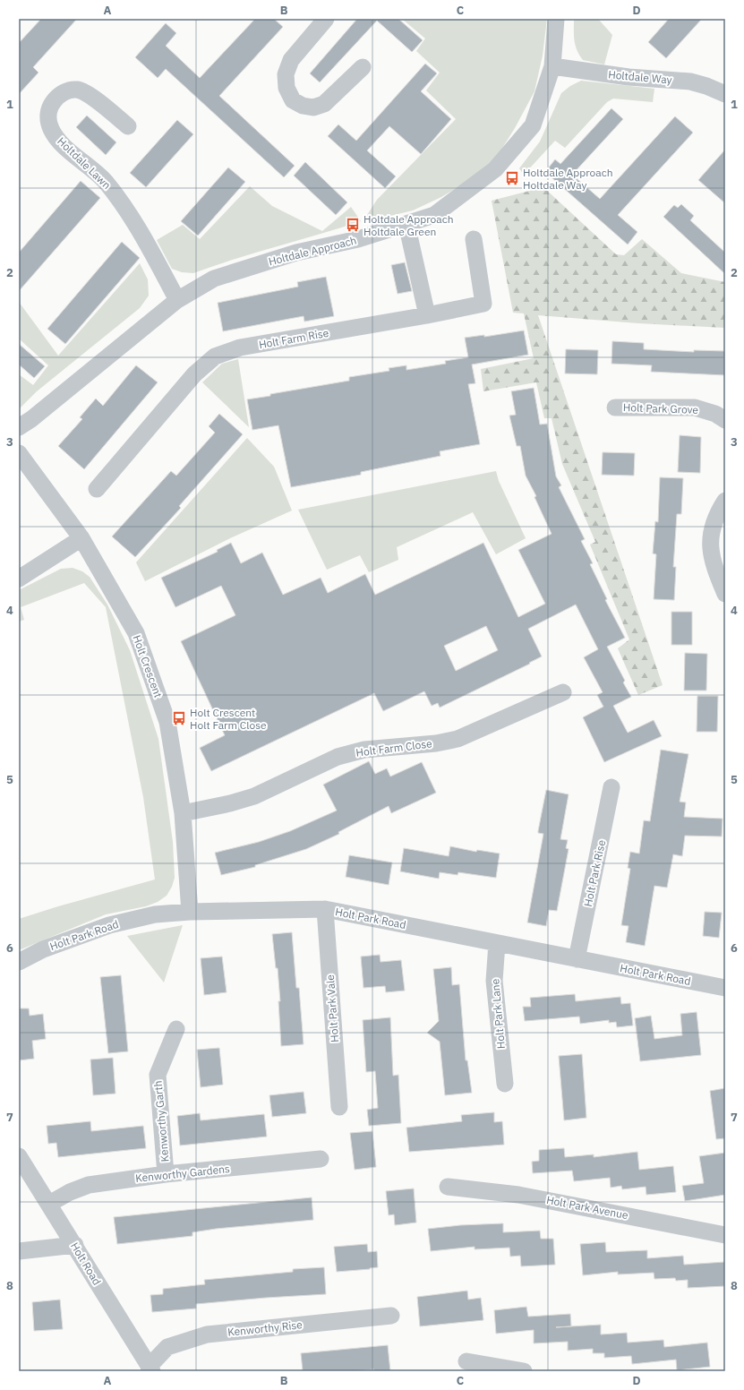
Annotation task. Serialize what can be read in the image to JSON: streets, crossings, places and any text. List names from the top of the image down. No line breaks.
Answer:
{"streets":{"street":["Holtdale Way","Holtdale Lawn","Holtdale Approach","Holt Farm Rise","Holt Park Grove","Holt Crescent","Holt Farm Close","Holt Park Rise","Holt Park Road","Holt Park Vale","Holt Park Lane","Kenworthy Garth","Kenworthy Gardens","Holt Park Avenue","Holt Road","Kenworthy Rise"]},"crossings":[["Holtdale Way","Holtdale Approach"],["Holtdale Lawn","Holtdale Approach"],["Holt Crescent","Holt Farm Close"],["Holt Crescent","Holt Park Road"],["Holt Park Rise","Holt Park Road"],["Holt Park Road","Holt Park Vale"],["Holt Park Road","Holt Park Lane"],["Kenworthy Garth","Kenworthy Gardens"],["Kenworthy Gardens","Holt Road"],["Holt Road","Kenworthy Rise"]],"places":{"bus stop":["Holtdale Approach Holtdale Way","Holtdale Approach Holtdale Green","Holt Crescent Holt Farm Close"]},"grid":{"columns":["A","B","C","D"],"rows":["1","2","3","4","5","6","7","8"]}}
